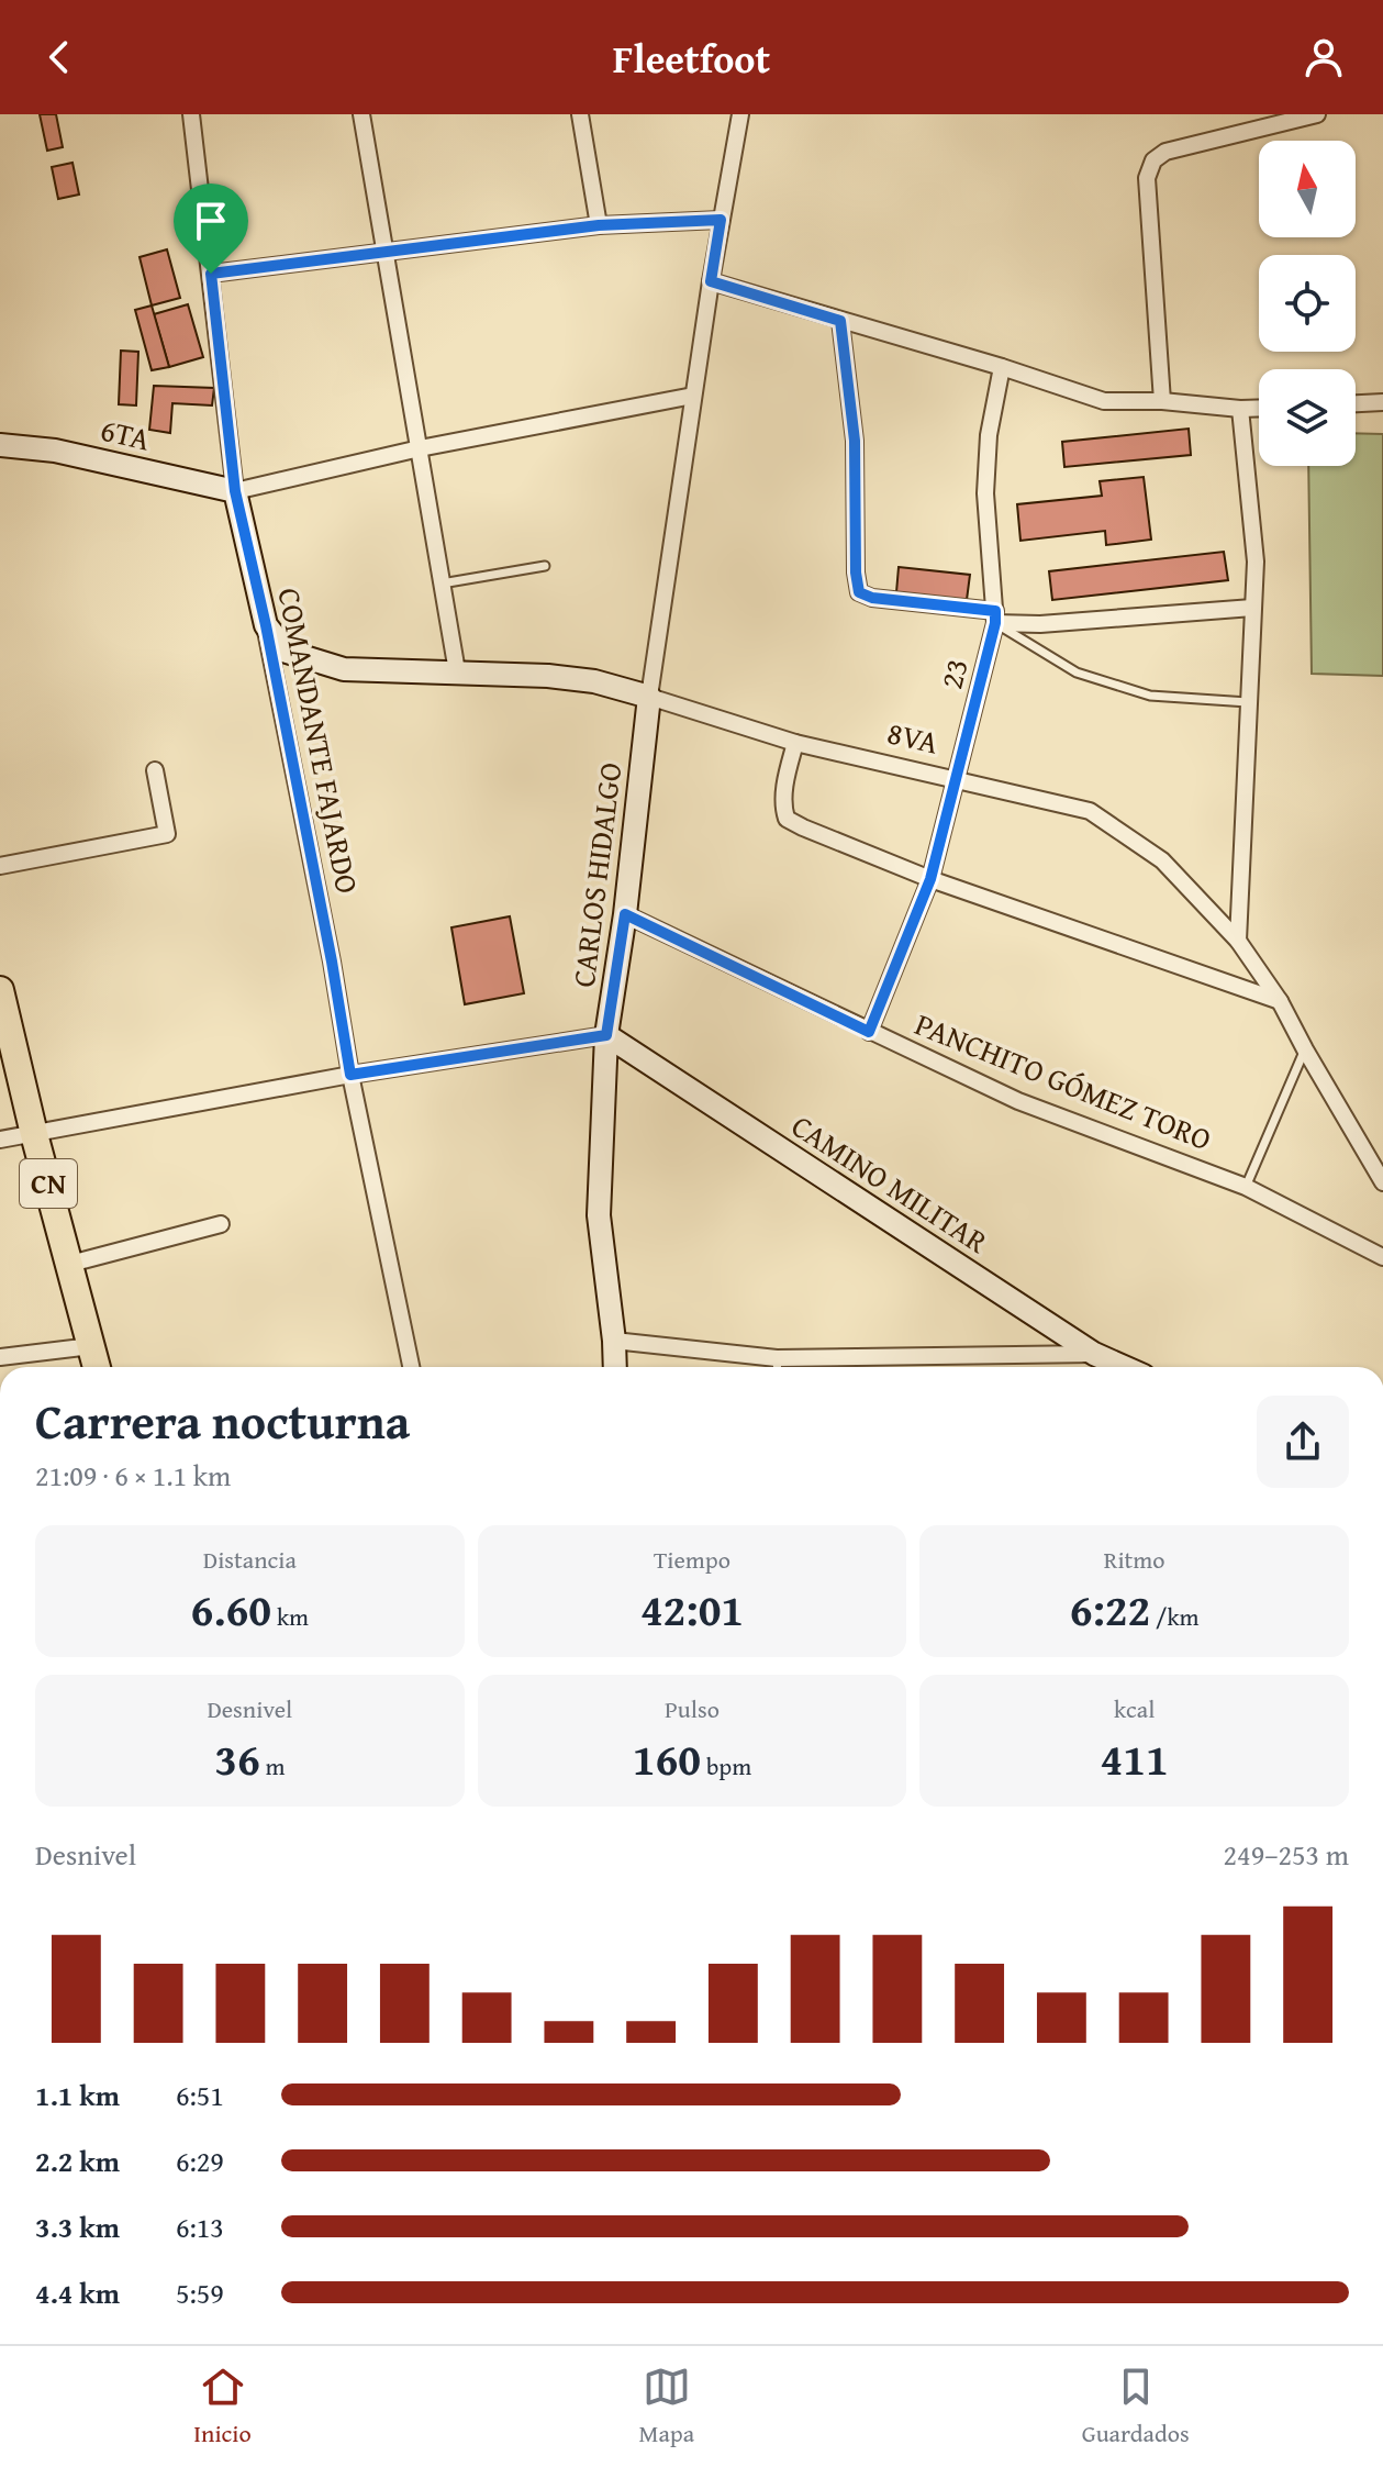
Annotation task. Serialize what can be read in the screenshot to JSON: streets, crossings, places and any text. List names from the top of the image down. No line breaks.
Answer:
{"streets":{"main road":["6TA","8VA","COMANDANTE FAJARDO","CARLOS HIDALGO","CN","CAMINO MILITAR"],"street":["23","PANCHITO GÓMEZ TORO"]},"crossings":[["6TA","COMANDANTE FAJARDO"],["23","8VA"],["23","PANCHITO GÓMEZ TORO"],["8VA","COMANDANTE FAJARDO"],["8VA","CARLOS HIDALGO"],["CARLOS HIDALGO","PANCHITO GÓMEZ TORO"],["CARLOS HIDALGO","CAMINO MILITAR"]],"north":"top","page":{"header":"Fleetfoot","heading":["Carrera nocturna","21:09 · 6 × 1.1 km"],"stats":[["Distancia","6.60 km"],["Tiempo","42:01"],["Ritmo","6:22 /km"],["Desnivel","36 m"],["Pulso","160 bpm"],["kcal","411"]],"chart":["Desnivel","249–253 m"],"list":[{"name":"1.1 km","note":"6:51"},{"name":"2.2 km","note":"6:29"},{"name":"3.3 km","note":"6:13"},{"name":"4.4 km","note":"5:59"}],"tabs":["Inicio","Mapa","Guardados"]}}
